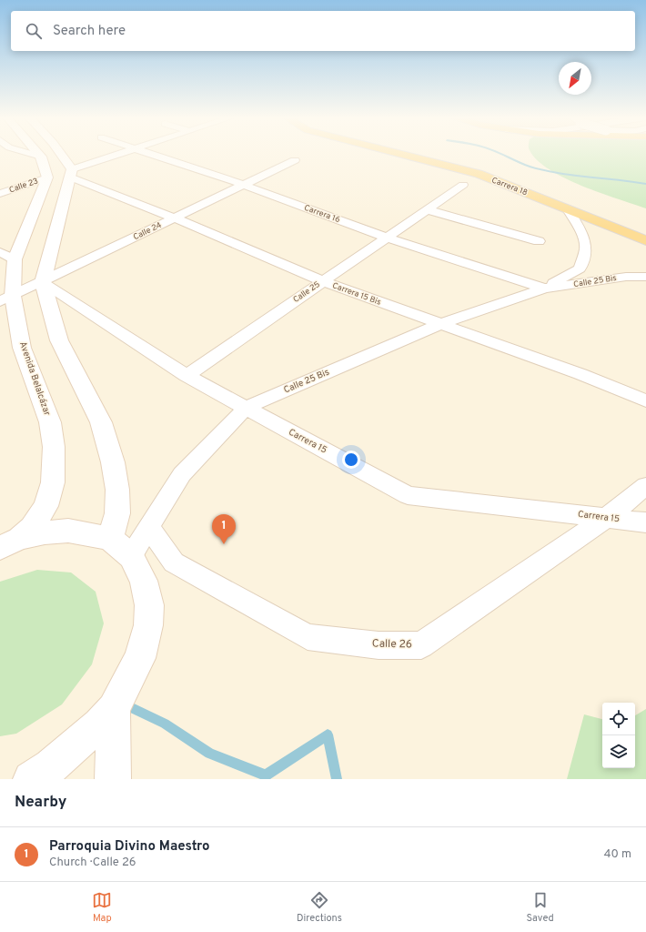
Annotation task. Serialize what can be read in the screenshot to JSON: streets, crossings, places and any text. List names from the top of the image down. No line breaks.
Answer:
{"streets":{"main road":["Carrera 18","Avenida Belalcázar"],"street":["Calle 23","Carrera 16","Calle 24","Calle 25 Bis","Calle 25","Carrera 15 Bis","Carrera 15","Calle 26"]},"crossings":[["Calle 23","Avenida Belalcázar"],["Carrera 18","Calle 25 Bis"],["Carrera 16","Calle 24"],["Carrera 16","Calle 25 Bis"],["Carrera 16","Calle 25"],["Calle 24","Carrera 15 Bis"],["Calle 24","Avenida Belalcázar"],["Calle 24","Carrera 15"],["Calle 25 Bis","Carrera 15 Bis"],["Calle 25 Bis","Carrera 15"],["Calle 25 Bis","Calle 26"],["Calle 25","Carrera 15 Bis"],["Calle 25","Carrera 15"],["Carrera 15","Calle 26"]],"north":"bottom left","page":{"search":"Search here","pins":"1","heading":"Nearby","list":[{"mark":"1","name":"Parroquia Divino Maestro","note":"Church · Calle 26","value":"40 m"}],"nav":["Map","Directions","Saved"]}}
